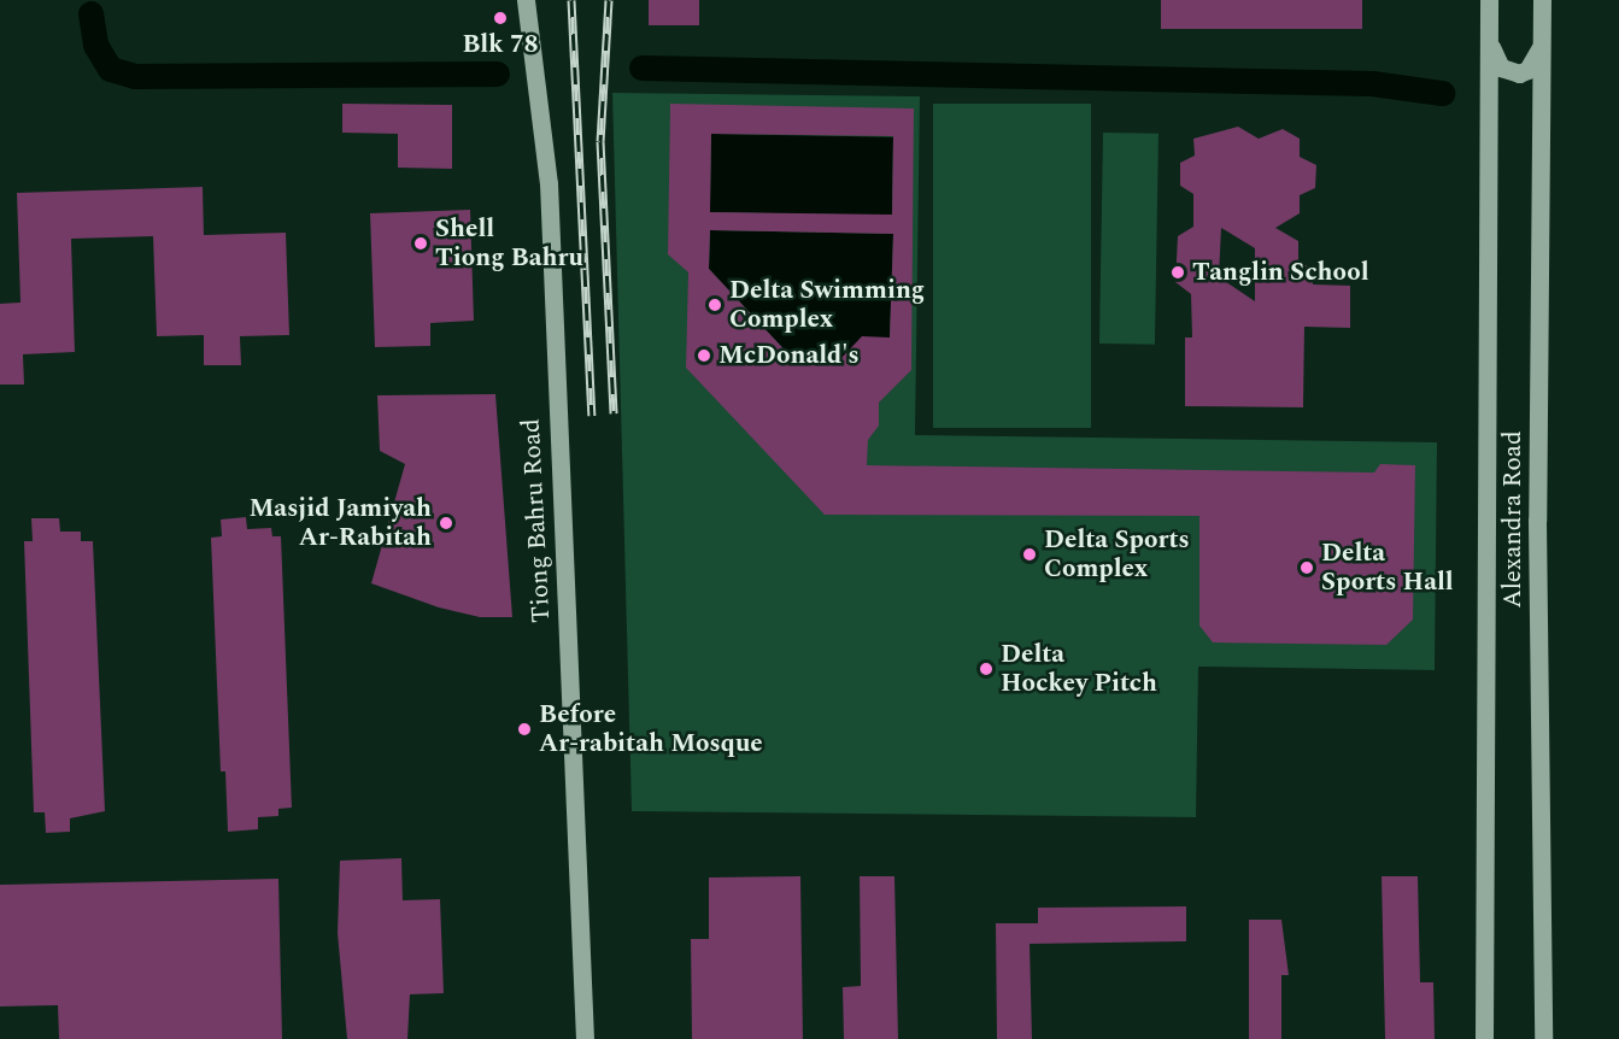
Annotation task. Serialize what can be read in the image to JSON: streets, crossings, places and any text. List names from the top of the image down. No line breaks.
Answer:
{"streets":{"main road":["Alexandra Road","Tiong Bahru Road"]},"places":["Blk 78","Shell Tiong Bahru","Tanglin School","Delta Swimming Complex","McDonald's","Masjid Jamiyah Ar-Rabitah","Delta Sports Complex","Delta Sports Hall","Delta Hockey Pitch","Before Ar-rabitah Mosque"]}
